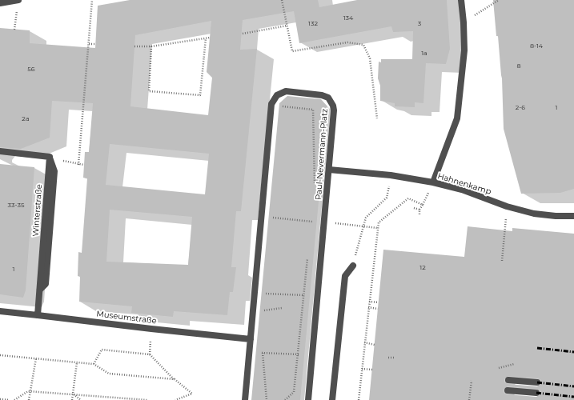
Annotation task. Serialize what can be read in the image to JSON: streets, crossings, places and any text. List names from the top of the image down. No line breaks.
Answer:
{"streets":{"street":["Paul-Nevermann-Platz","Hahnenkamp","Winterstraße","Museumstraße"]},"crossings":[["Paul-Nevermann-Platz","Hahnenkamp"],["Paul-Nevermann-Platz","Museumstraße"],["Winterstraße","Museumstraße"]],"house_numbers":["134","132","3","8-14","1a","8","56","2-6","1","2a","33-35","12","1"]}
